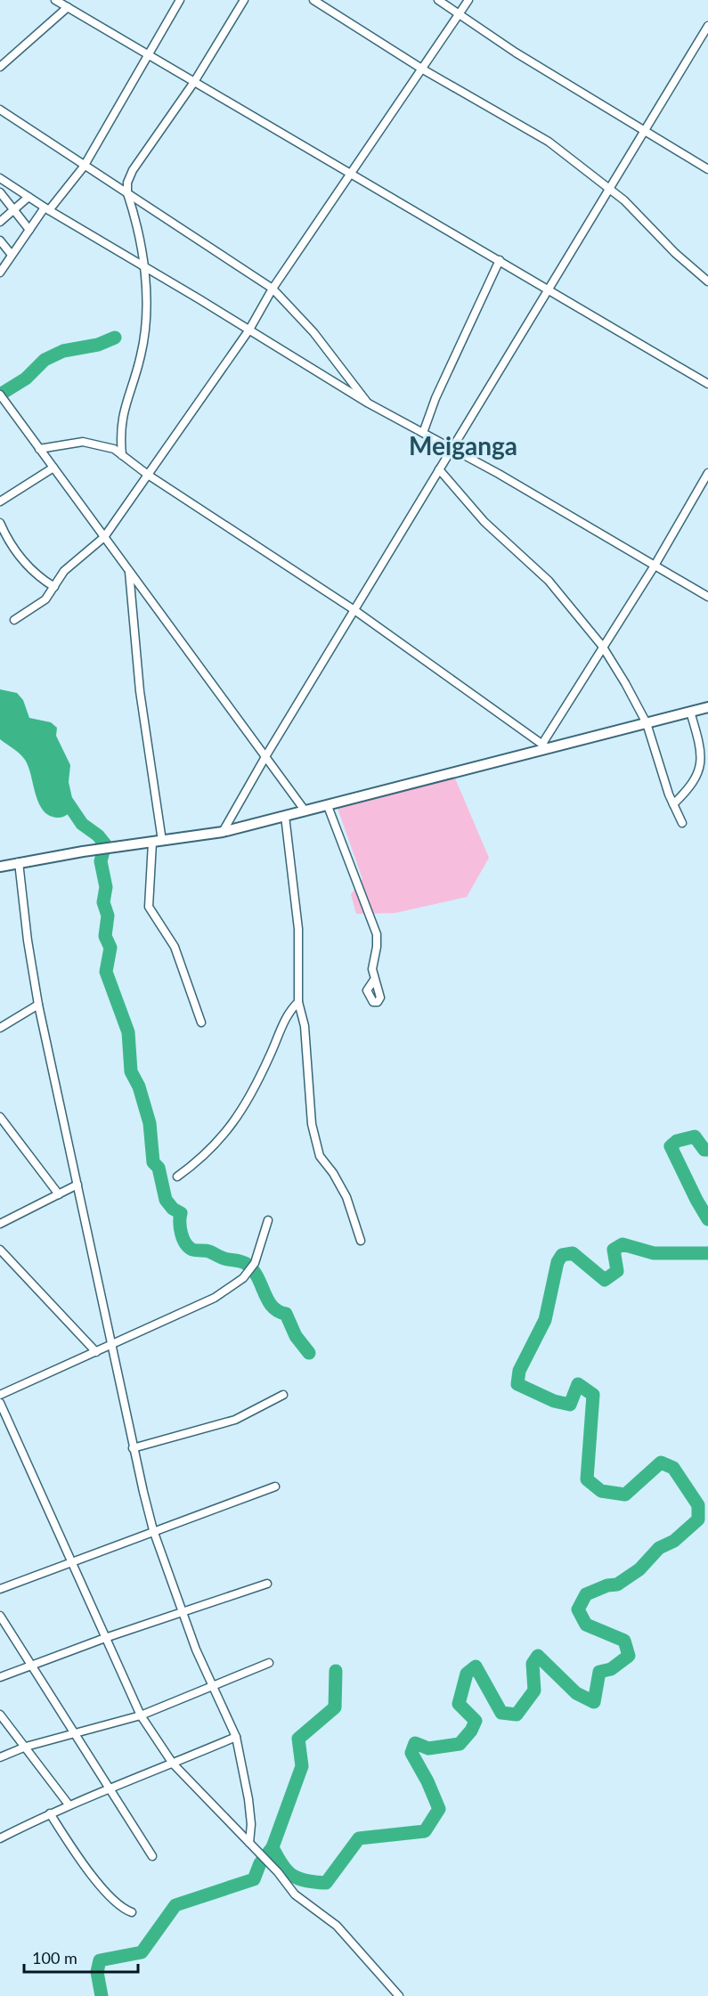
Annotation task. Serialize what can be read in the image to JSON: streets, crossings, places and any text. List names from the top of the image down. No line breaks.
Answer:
{"districts":["Meiganga"],"scale_bar":"100 m"}
